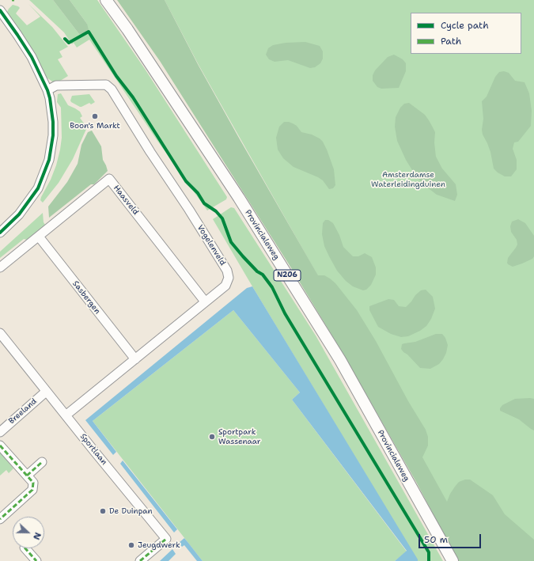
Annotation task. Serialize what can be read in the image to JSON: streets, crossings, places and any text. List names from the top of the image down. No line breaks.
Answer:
{"streets":{"main road":["Provincialeweg","N206"],"street":["Haasveld","Vogelenveld","Sasbergen","Breeland","Sportlaan"]},"crossings":[["Haasveld","Vogelenveld"],["Haasveld","Sasbergen"],["Vogelenveld","Sasbergen"],["Vogelenveld","Sportlaan"],["Breeland","Sportlaan"]],"parks":["Amsterdamse Waterleidingduinen"],"places":["Boon's Markt","Sportpark Wassenaar","De Duinpan","Jeugdwerk"],"legend":["Cycle path","Path"],"scale_bar":"50 m","north":"right"}
